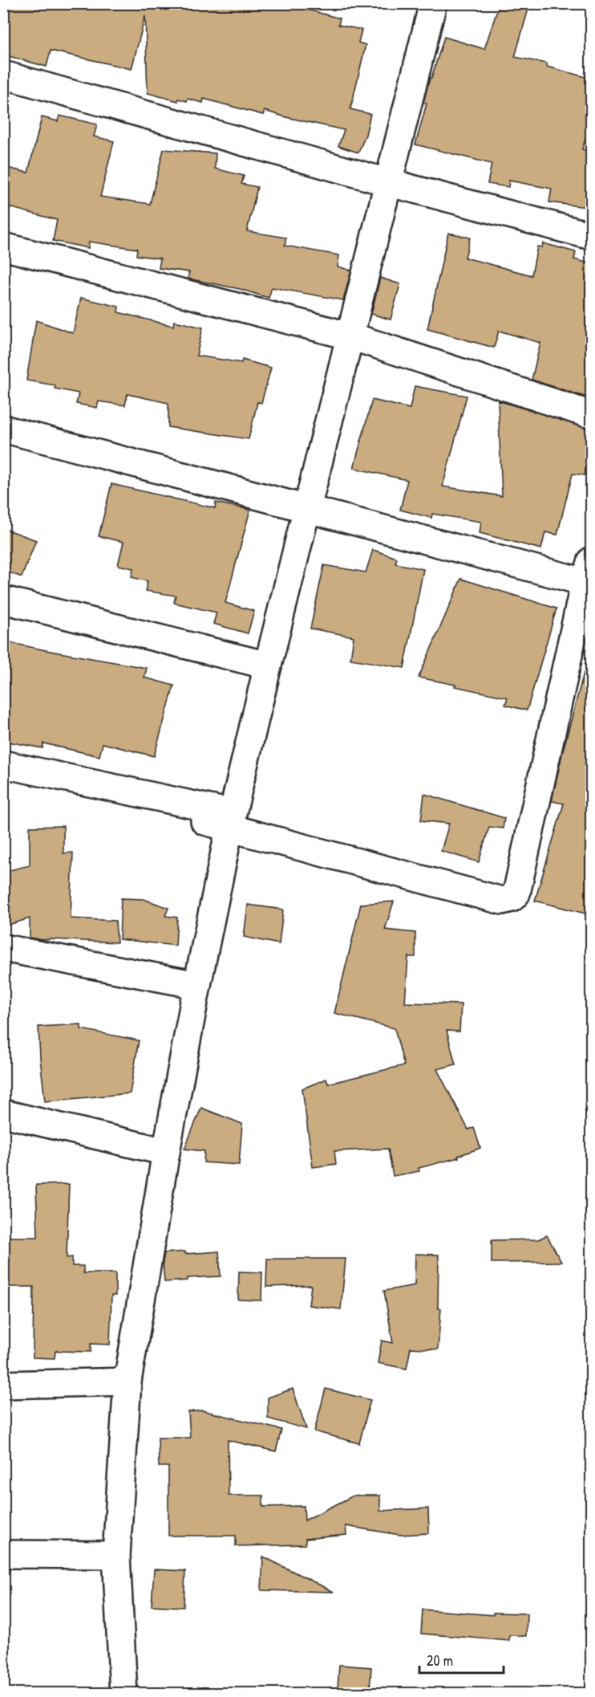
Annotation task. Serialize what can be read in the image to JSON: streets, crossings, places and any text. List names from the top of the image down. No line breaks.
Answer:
{"scale_bar":"20 m"}
